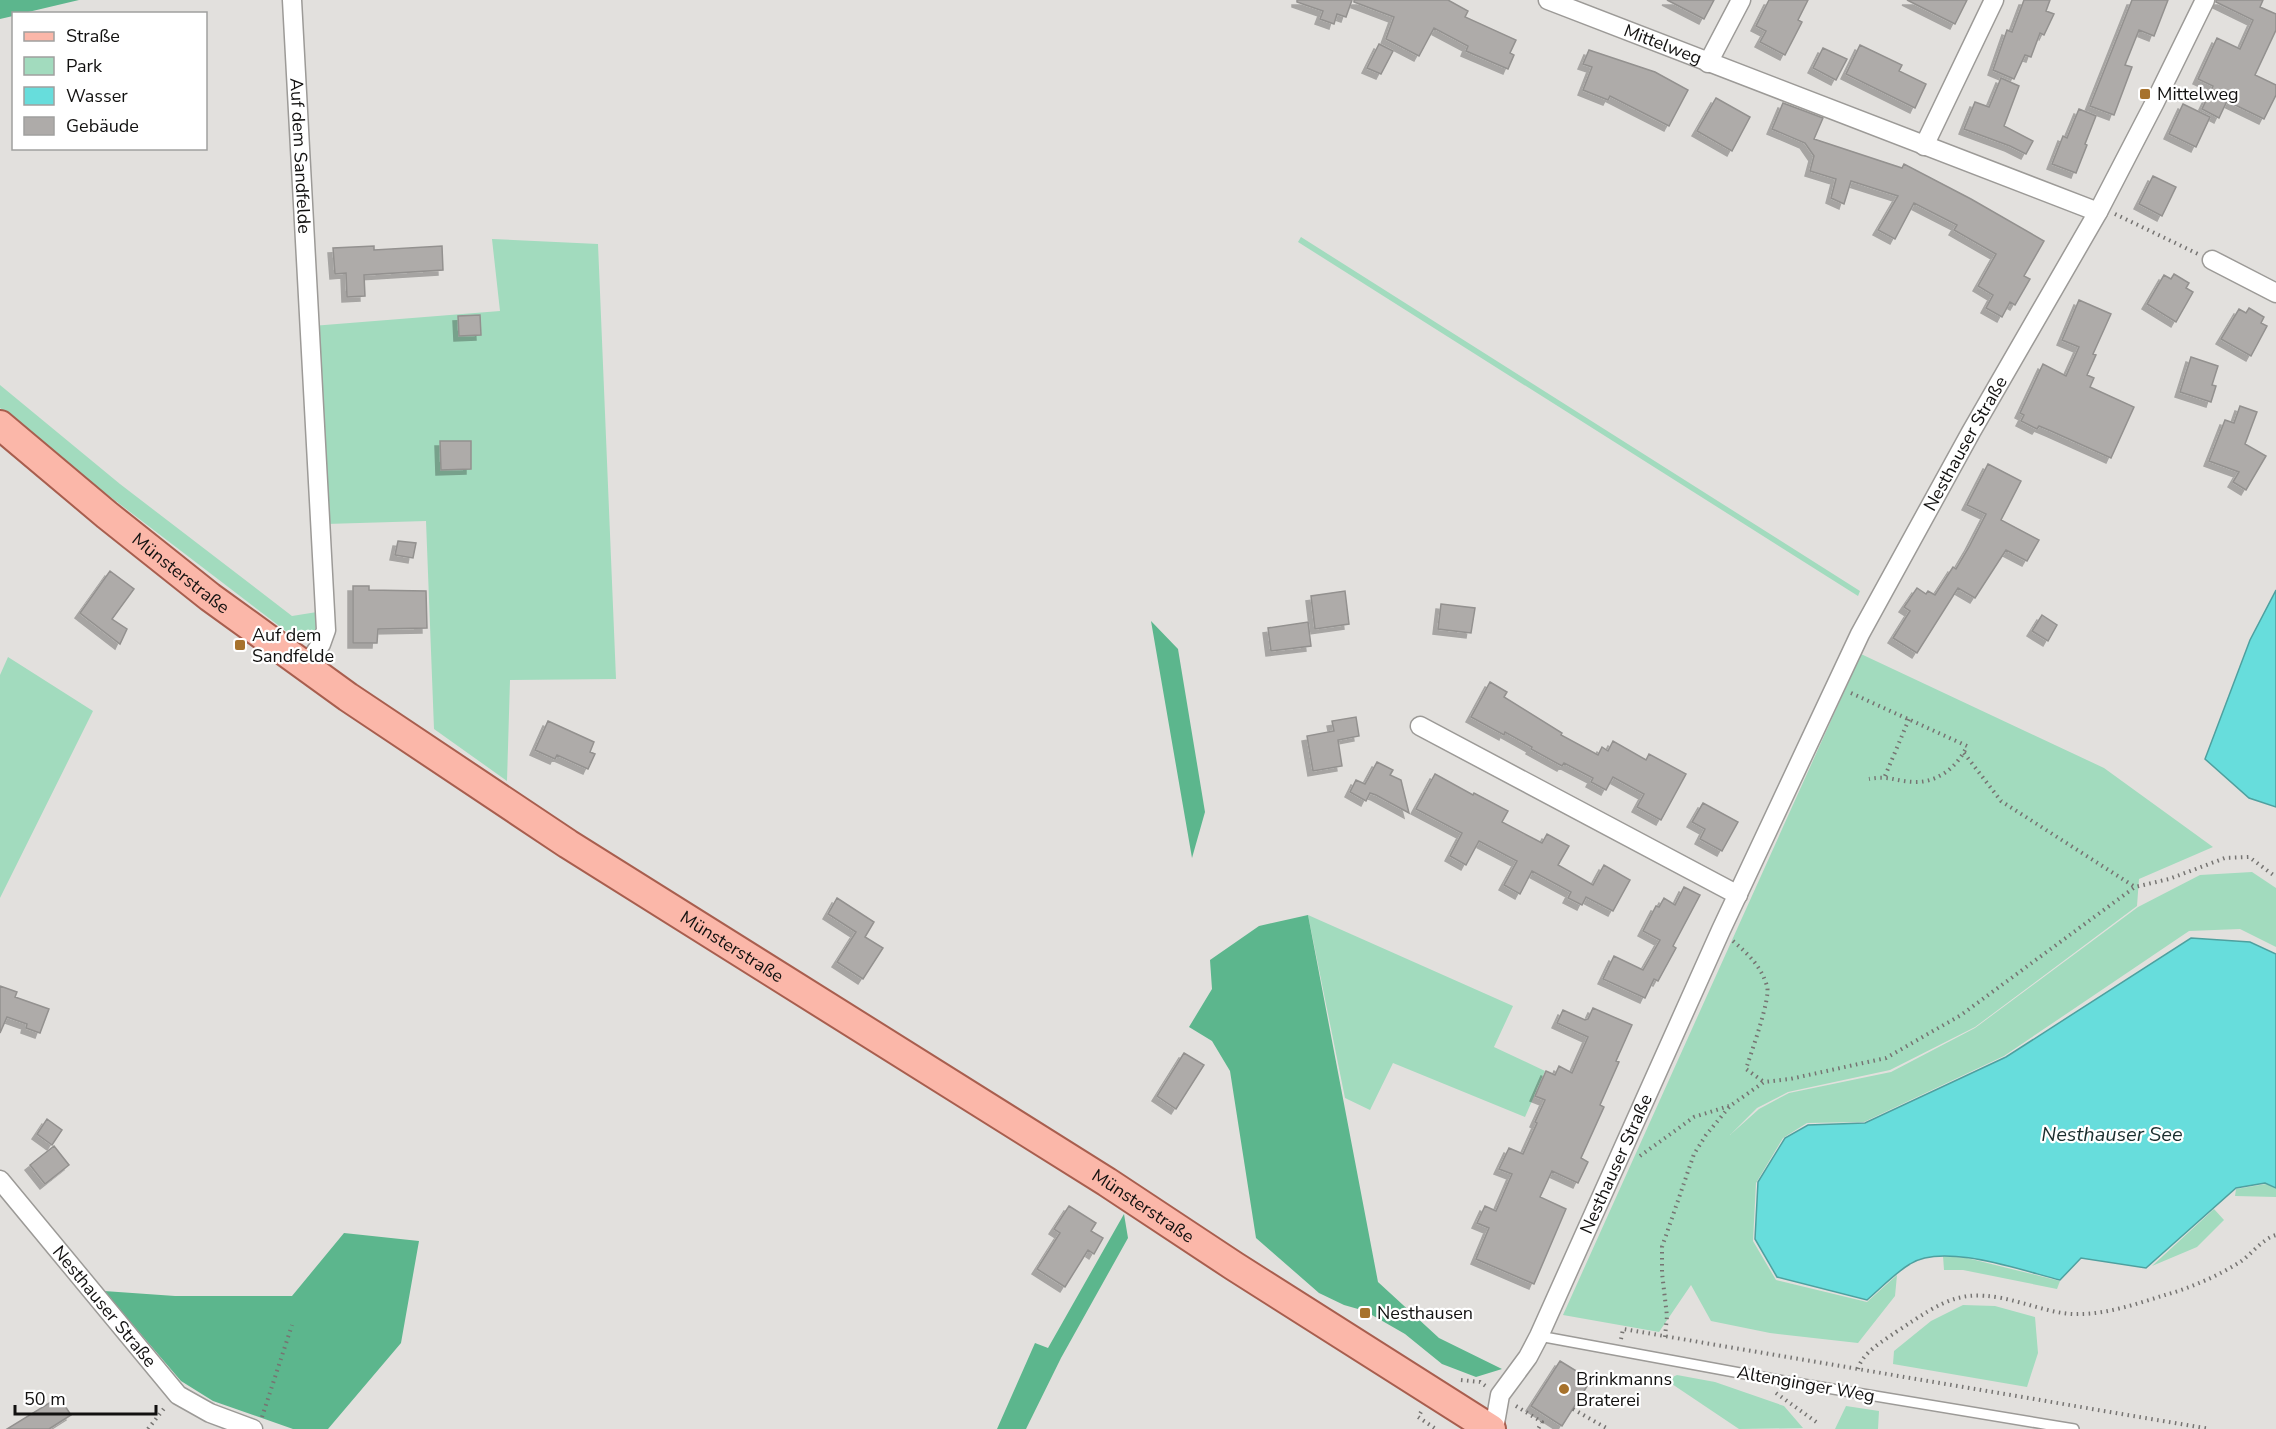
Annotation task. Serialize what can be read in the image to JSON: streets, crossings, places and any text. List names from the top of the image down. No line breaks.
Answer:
{"streets":{"main road":["Münsterstraße"],"street":["Mittelweg","Auf dem Sandfelde","Nesthauser Straße"],"lane":["Altenginger Weg"]},"crossings":[["Mittelweg","Nesthauser Straße"],["Auf dem Sandfelde","Münsterstraße"],["Nesthauser Straße","Münsterstraße"],["Nesthauser Straße","Altenginger Weg"]],"water":["Nesthauser See"],"places":{"transit":["Mittelweg","Auf dem Sandfelde","Nesthausen"],"other":["Brinkmanns Braterei"]},"legend":["Straße","Park","Wasser","Gebäude"],"scale_bar":"50 m"}
